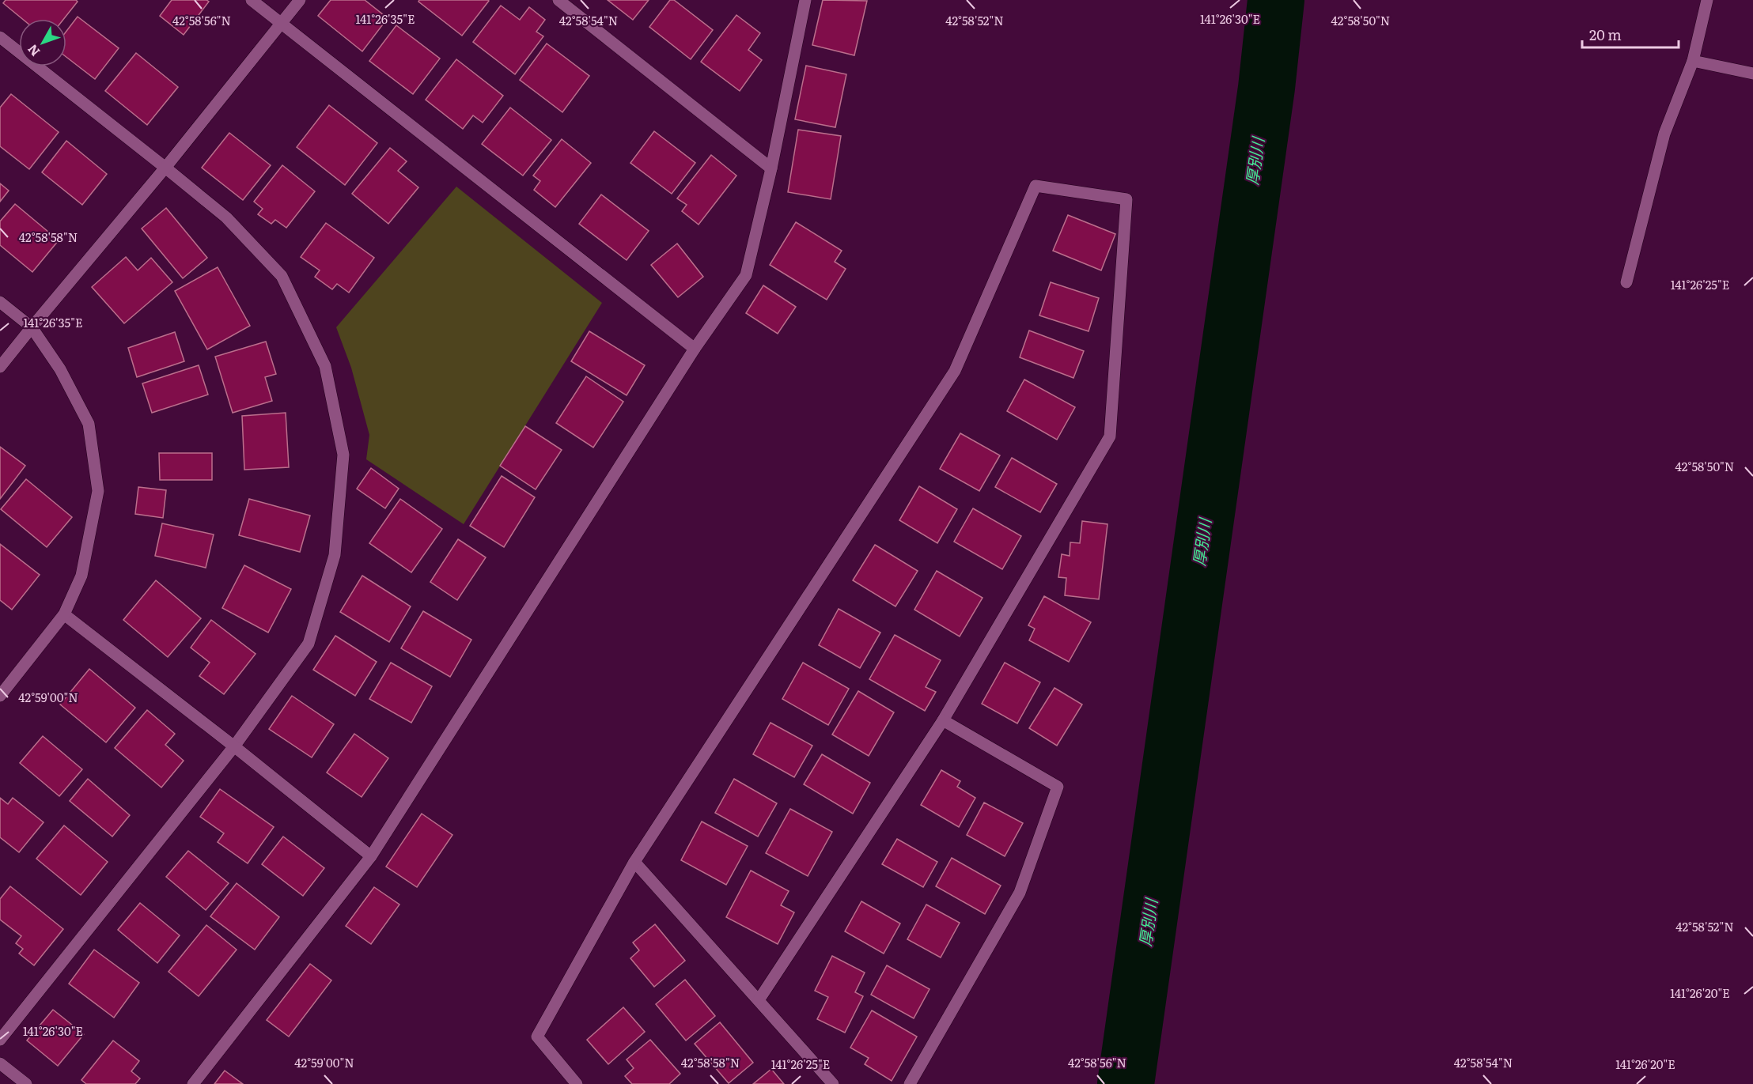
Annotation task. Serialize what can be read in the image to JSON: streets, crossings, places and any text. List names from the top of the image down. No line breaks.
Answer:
{"water":["厚別川"],"scale_bar":"20 m","north":"bottom left","coordinates":["141°26'35\"E","141°26'30\"E","42°58'56\"N","42°58'54\"N","42°58'52\"N","42°58'50\"N","42°58'58\"N","141°26'25\"E","42°59'00\"N","141°26'20\"E"]}
